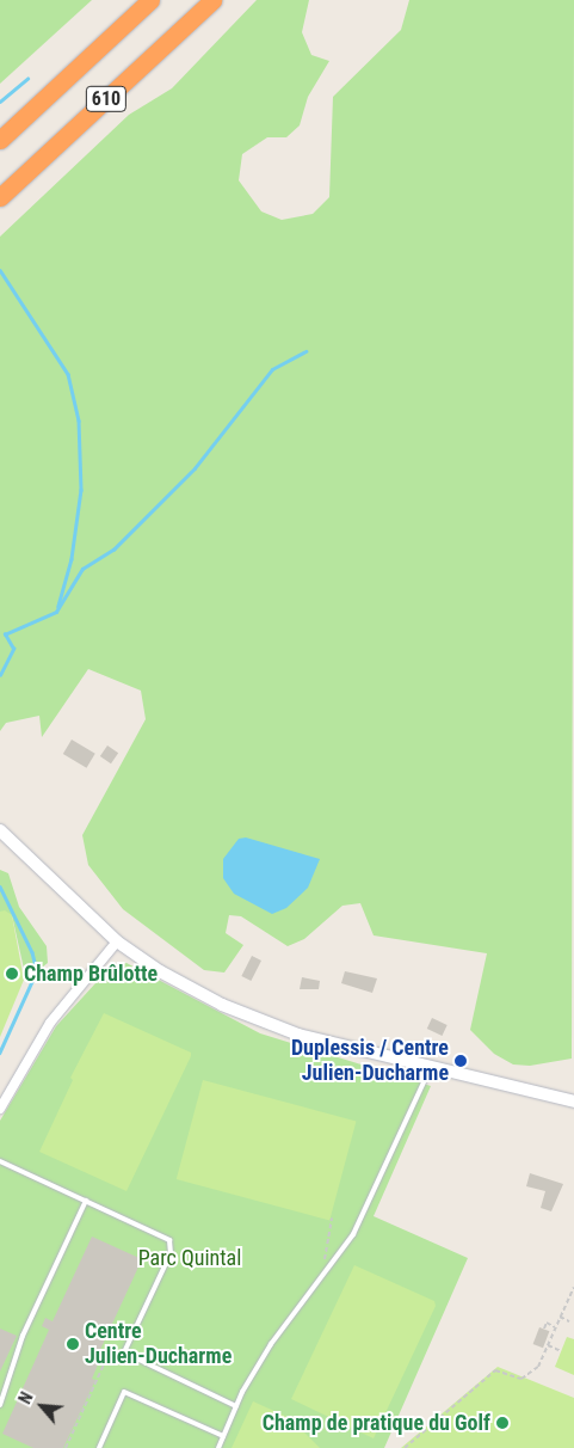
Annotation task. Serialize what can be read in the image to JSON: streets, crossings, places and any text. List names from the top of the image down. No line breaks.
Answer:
{"streets":{"highway":["610"]},"parks":["Parc Quintal"],"places":["Champ Brûlotte","Duplessis / Centre Julien-Ducharme","Centre Julien-Ducharme","Champ de pratique du Golf"],"north":"top left"}
